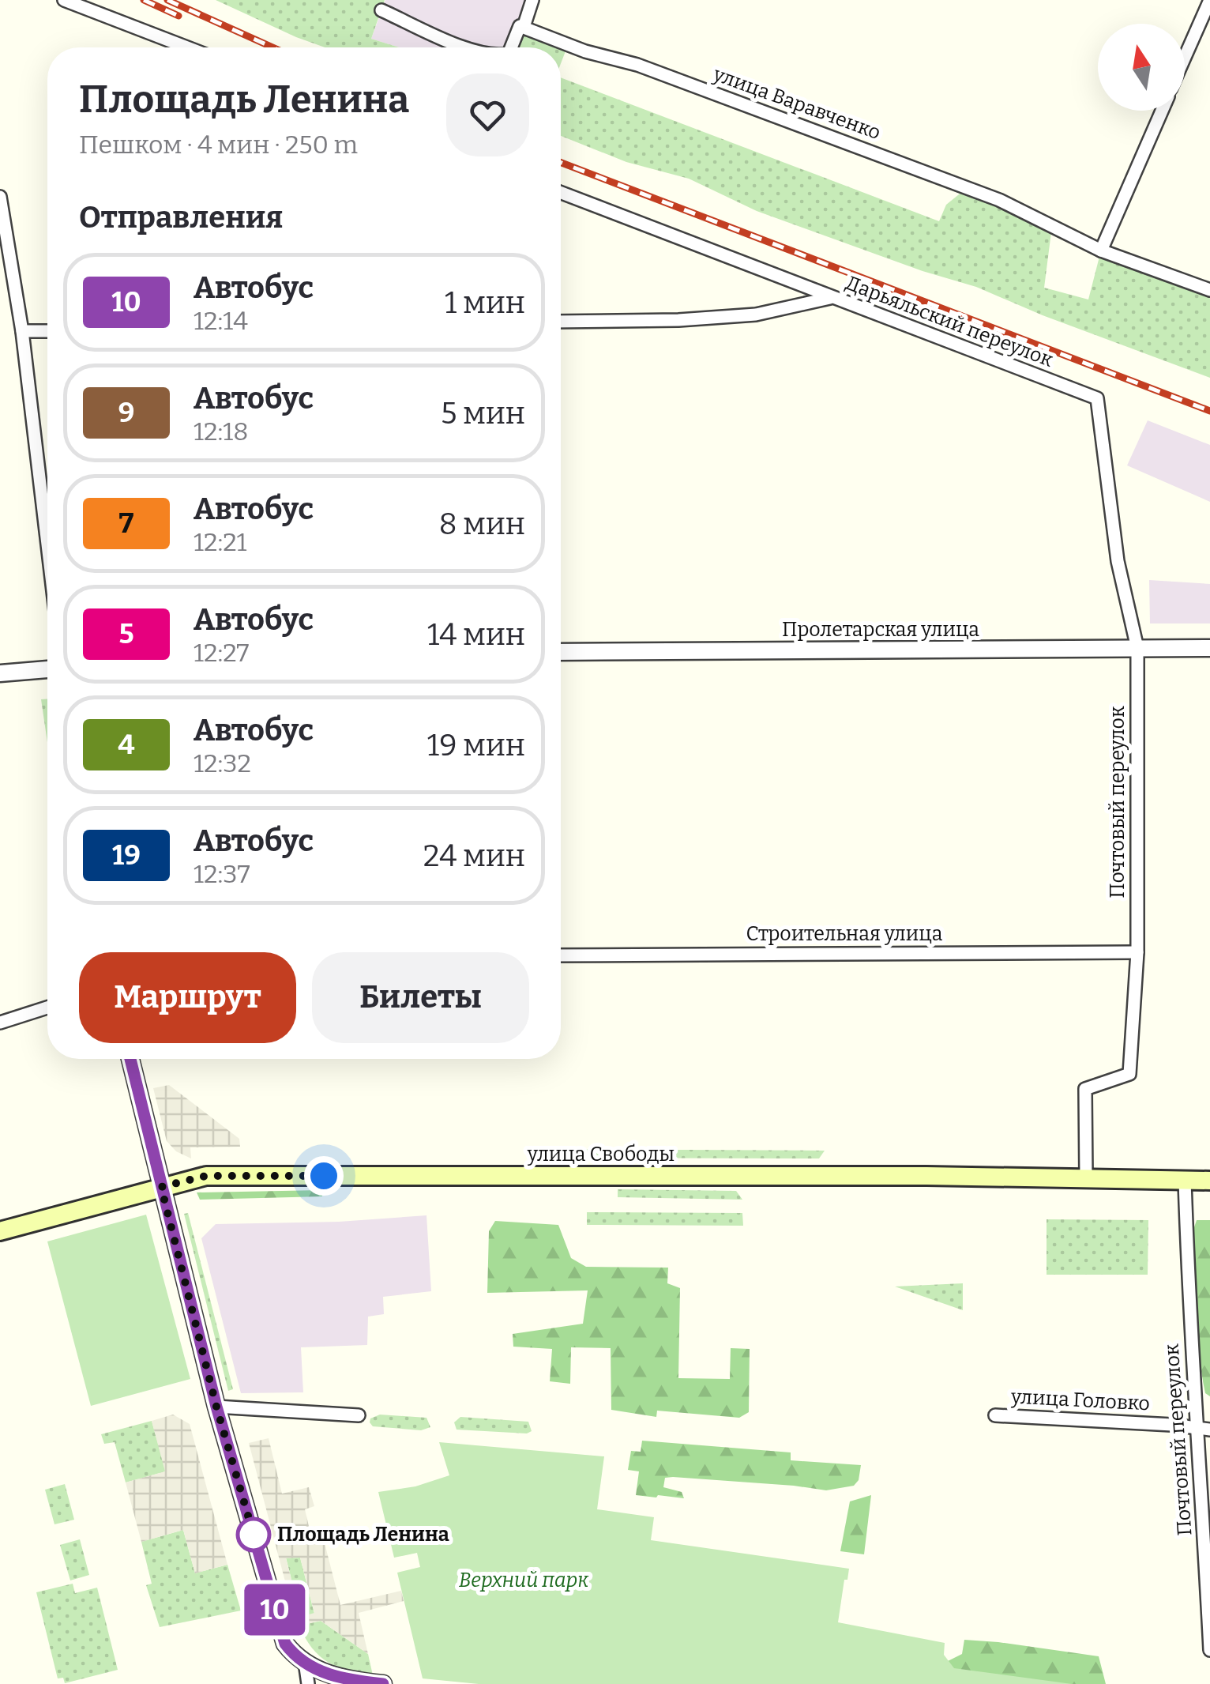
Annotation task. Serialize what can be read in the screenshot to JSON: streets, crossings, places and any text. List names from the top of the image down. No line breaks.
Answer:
{"streets":{"main road":["улица Свободы"],"street":["улица Варавченко","Дарьяльский переулок","Пролетарская улица","Почтовый переулок","Строительная улица","улица Головко"]},"crossings":[["Дарьяльский переулок","Почтовый переулок"],["Пролетарская улица","Почтовый переулок"],["Почтовый переулок","Строительная улица"],["Почтовый переулок","улица Свободы"],["Почтовый переулок","улица Головко"]],"parks":["Верхний парк"],"places":["Площадь Ленина"],"lines":["bus line 10"],"north":"top","page":{"on_map":"10","heading":[["Площадь Ленина","Пешком · 4 мин · 250 m"],"Отправления"],"list":[{"mark":"10","name":"Автобус","note":"12:14","value":"1 мин"},{"mark":"9","name":"Автобус","note":"12:18","value":"5 мин"},{"mark":"7","name":"Автобус","note":"12:21","value":"8 мин"},{"mark":"5","name":"Автобус","note":"12:27","value":"14 мин"},{"mark":"4","name":"Автобус","note":"12:32","value":"19 мин"},{"mark":"19","name":"Автобус","note":"12:37","value":"24 мин"}],"buttons":["Маршрут","Билеты"]}}
